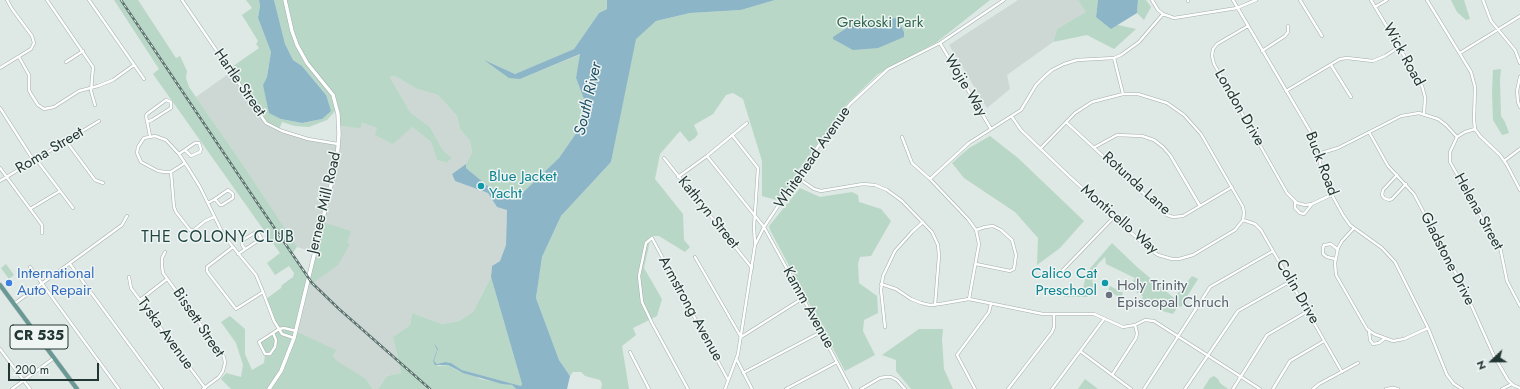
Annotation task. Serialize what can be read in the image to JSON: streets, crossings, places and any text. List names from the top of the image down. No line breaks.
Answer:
{"streets":{"main road":["CR 535"],"street":["Wick Road","Hartle Street","Wojie Way","London Drive","Roma Street","Whitehead Avenue","Buck Road","Rotunda Lane","Jernee Mill Road","Helena Street","Kathryn Street","Monticello Way","Gladstone Drive","Colin Drive","Kamm Avenue","Armstrong Avenue","Bissett Street","Tyska Avenue"]},"crossings":[["Hartle Street","Jernee Mill Road"],["Wojie Way","Whitehead Avenue"],["London Drive","Buck Road"],["Whitehead Avenue","Kathryn Street"],["Whitehead Avenue","Kamm Avenue"],["Whitehead Avenue","Armstrong Avenue"],["Monticello Way","Colin Drive"],["Bissett Street","Tyska Avenue"]],"districts":["THE COLONY CLUB"],"water":["South River"],"parks":["Grekoski Park"],"places":["Blue Jacket Yacht","International Auto Repair","Calico Cat Preschool","Holy Trinity Episcopal Chruch"],"scale_bar":"200 m","north":"left"}
